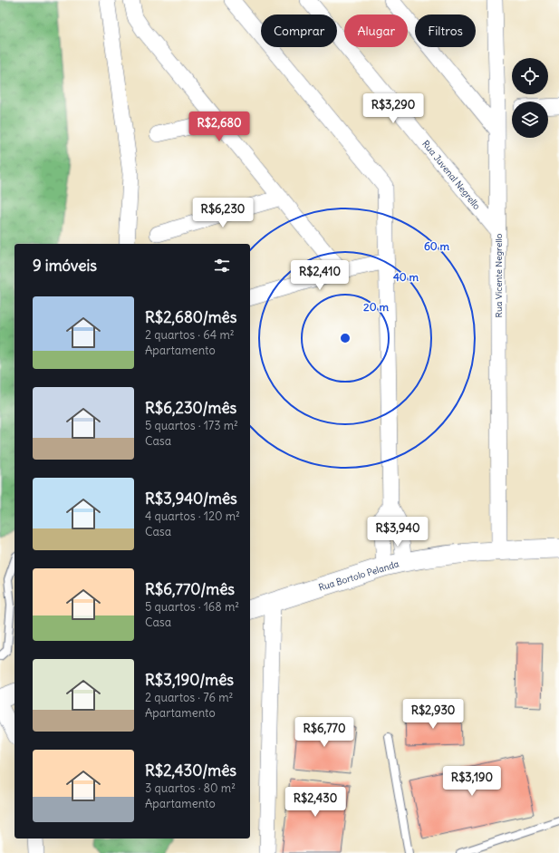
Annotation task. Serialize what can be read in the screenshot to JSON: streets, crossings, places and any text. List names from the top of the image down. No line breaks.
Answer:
{"streets":{"street":["Rua Juvenal Negrello","Rua Vicente Negrello","Rua Bortolo Pelanda"]},"crossings":[["Rua Juvenal Negrello","Rua Vicente Negrello"],["Rua Vicente Negrello","Rua Bortolo Pelanda"]],"page":{"chip":["Comprar","Alugar","Filtros"],"price":["R$3,290","R$2,680","R$6,230","R$2,410","R$3,940","R$2,930","R$6,770","R$3,190","R$2,430"],"heading":"9 imóveis","list":[{"name":"R$2,680/mês","note":"2 quartos · 64 m² · Apartamento"},{"name":"R$6,230/mês","note":"5 quartos · 173 m² · Casa"},{"name":"R$3,940/mês","note":"4 quartos · 120 m² · Casa"},{"name":"R$6,770/mês","note":"5 quartos · 168 m² · Casa"},{"name":"R$3,190/mês","note":"2 quartos · 76 m² · Apartamento"},{"name":"R$2,430/mês","note":"3 quartos · 80 m² · Apartamento"}]},"rings":["60 m","40 m","20 m"]}
